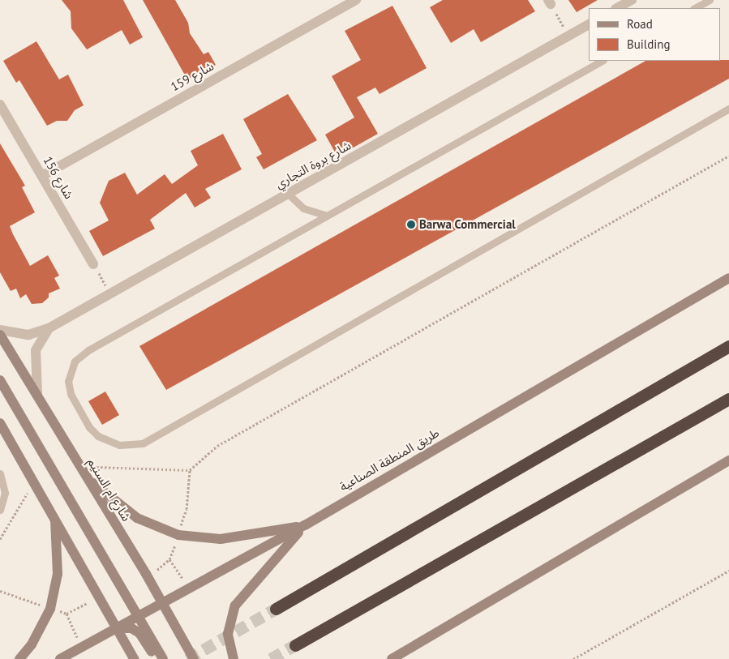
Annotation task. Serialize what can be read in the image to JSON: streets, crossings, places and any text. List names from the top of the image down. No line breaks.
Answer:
{"streets":{"main road":["طريق المنطقة الصناعية","شارع ام السنيم"],"street":["شارع 159","شارع بروة التجاري","شارع 156"]},"crossings":[["شارع 159","شارع 156"],["شارع بروة التجاري","شارع ام السنيم"],["طريق المنطقة الصناعية","شارع ام السنيم"]],"places":["Barwa Commercial"],"legend":["Road","Building"]}
